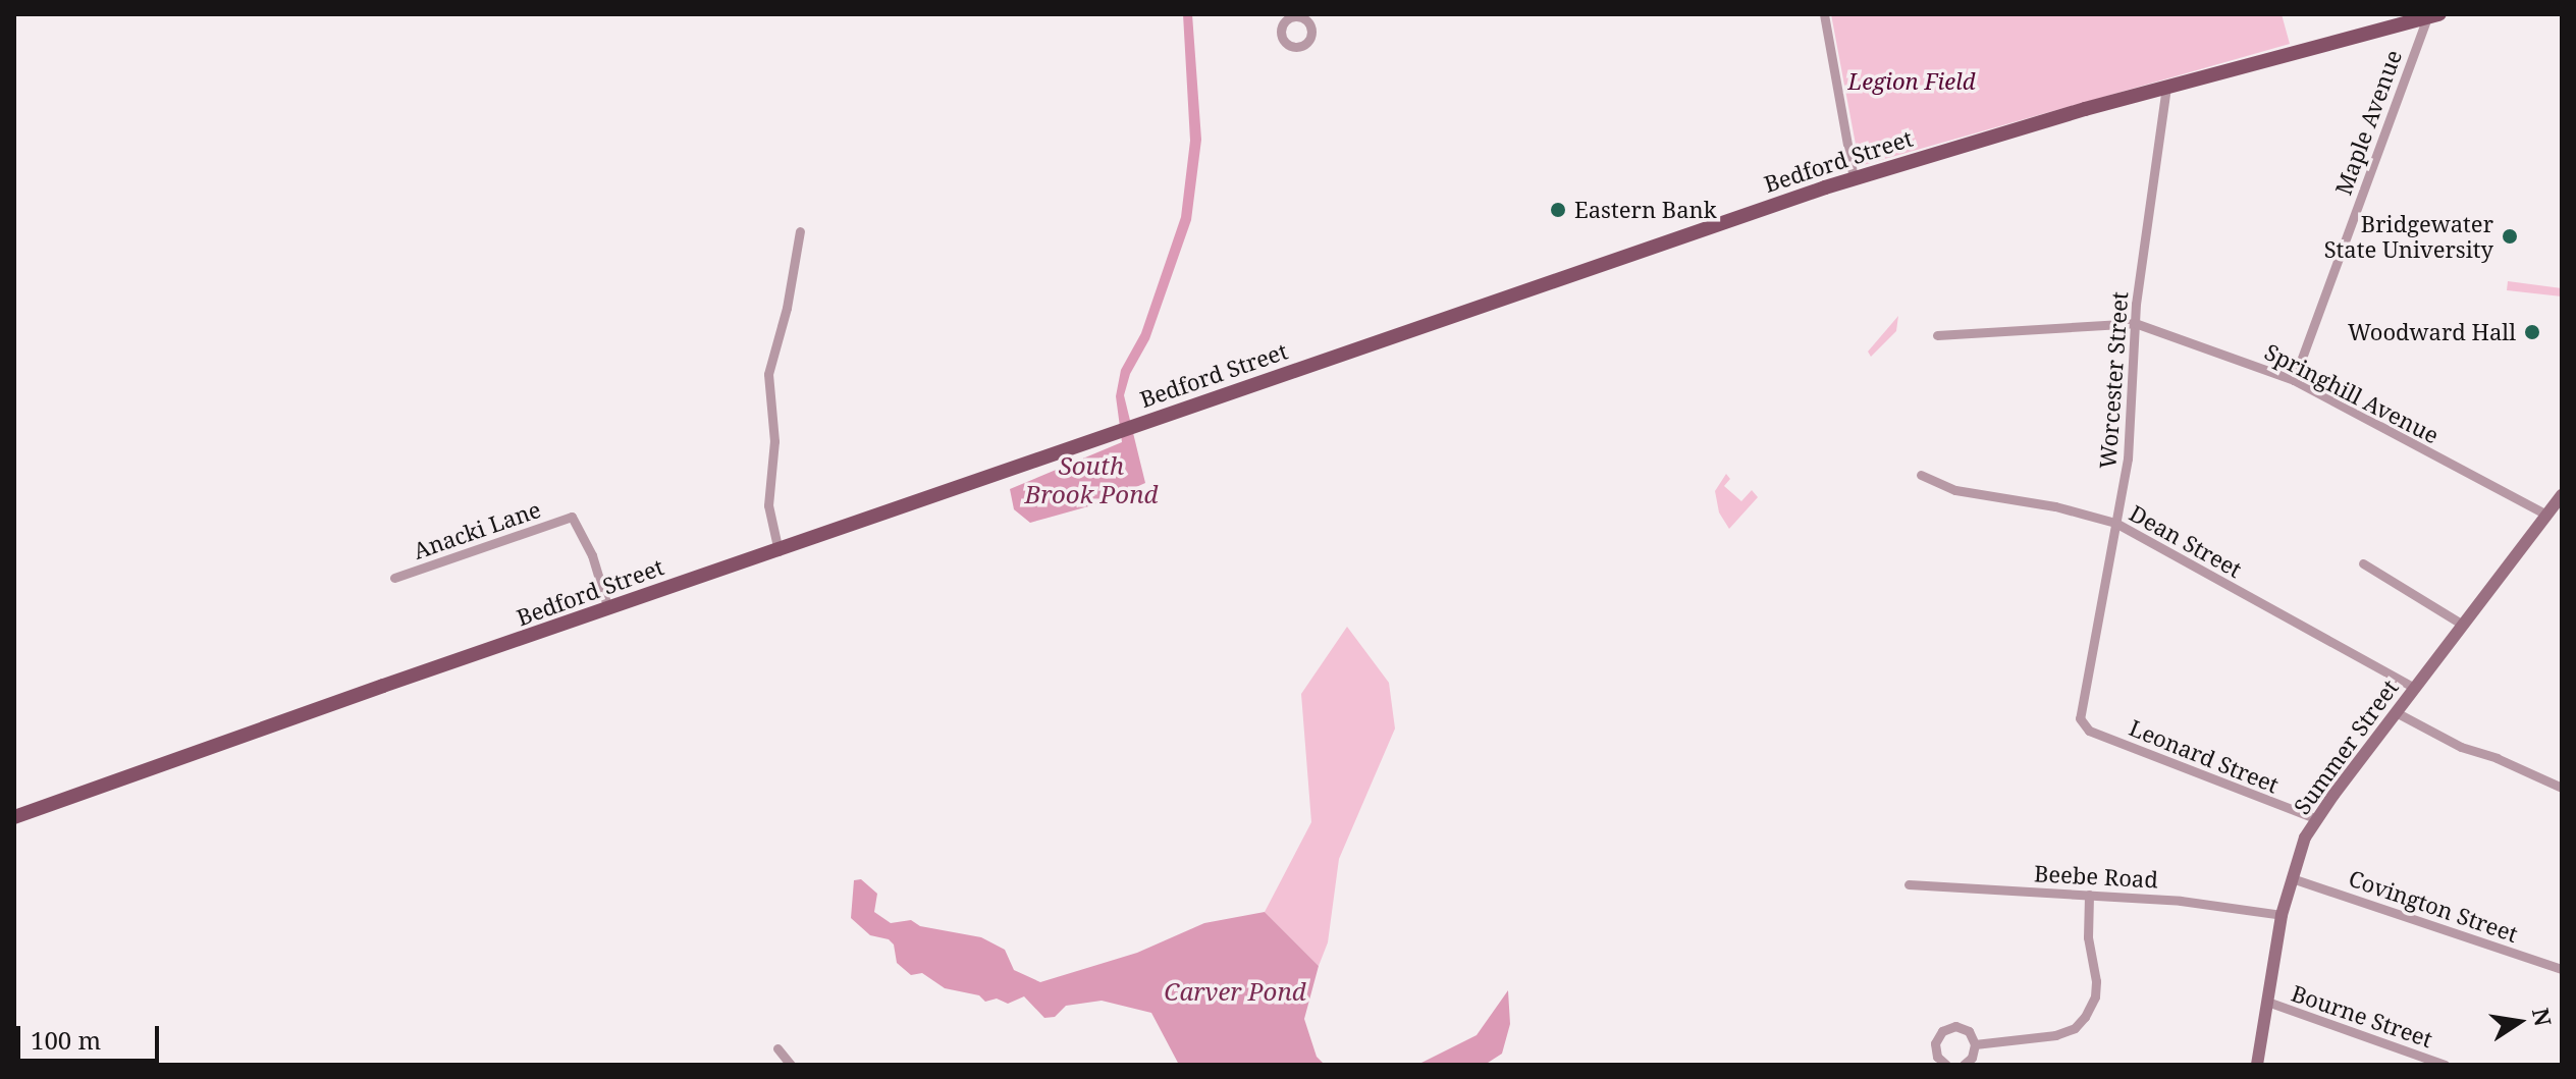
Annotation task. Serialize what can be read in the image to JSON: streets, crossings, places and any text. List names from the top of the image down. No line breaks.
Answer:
{"streets":{"main road":["Bedford Street","Summer Street"],"street":["Maple Avenue","Worcester Street","Springhill Avenue","Anacki Lane","Dean Street","Leonard Street","Beebe Road","Covington Street","Bourne Street"]},"crossings":[["Maple Avenue","Bedford Street"],["Maple Avenue","Springhill Avenue"],["Bedford Street","Worcester Street"],["Bedford Street","Anacki Lane"],["Worcester Street","Springhill Avenue"],["Worcester Street","Dean Street"],["Worcester Street","Leonard Street"],["Springhill Avenue","Summer Street"],["Dean Street","Summer Street"],["Summer Street","Leonard Street"],["Summer Street","Beebe Road"],["Summer Street","Covington Street"],["Summer Street","Bourne Street"]],"water":["South Brook Pond","Carver Pond"],"parks":["Legion Field"],"places":["Eastern Bank","Bridgewater State University","Woodward Hall"],"scale_bar":"100 m","north":"right"}
